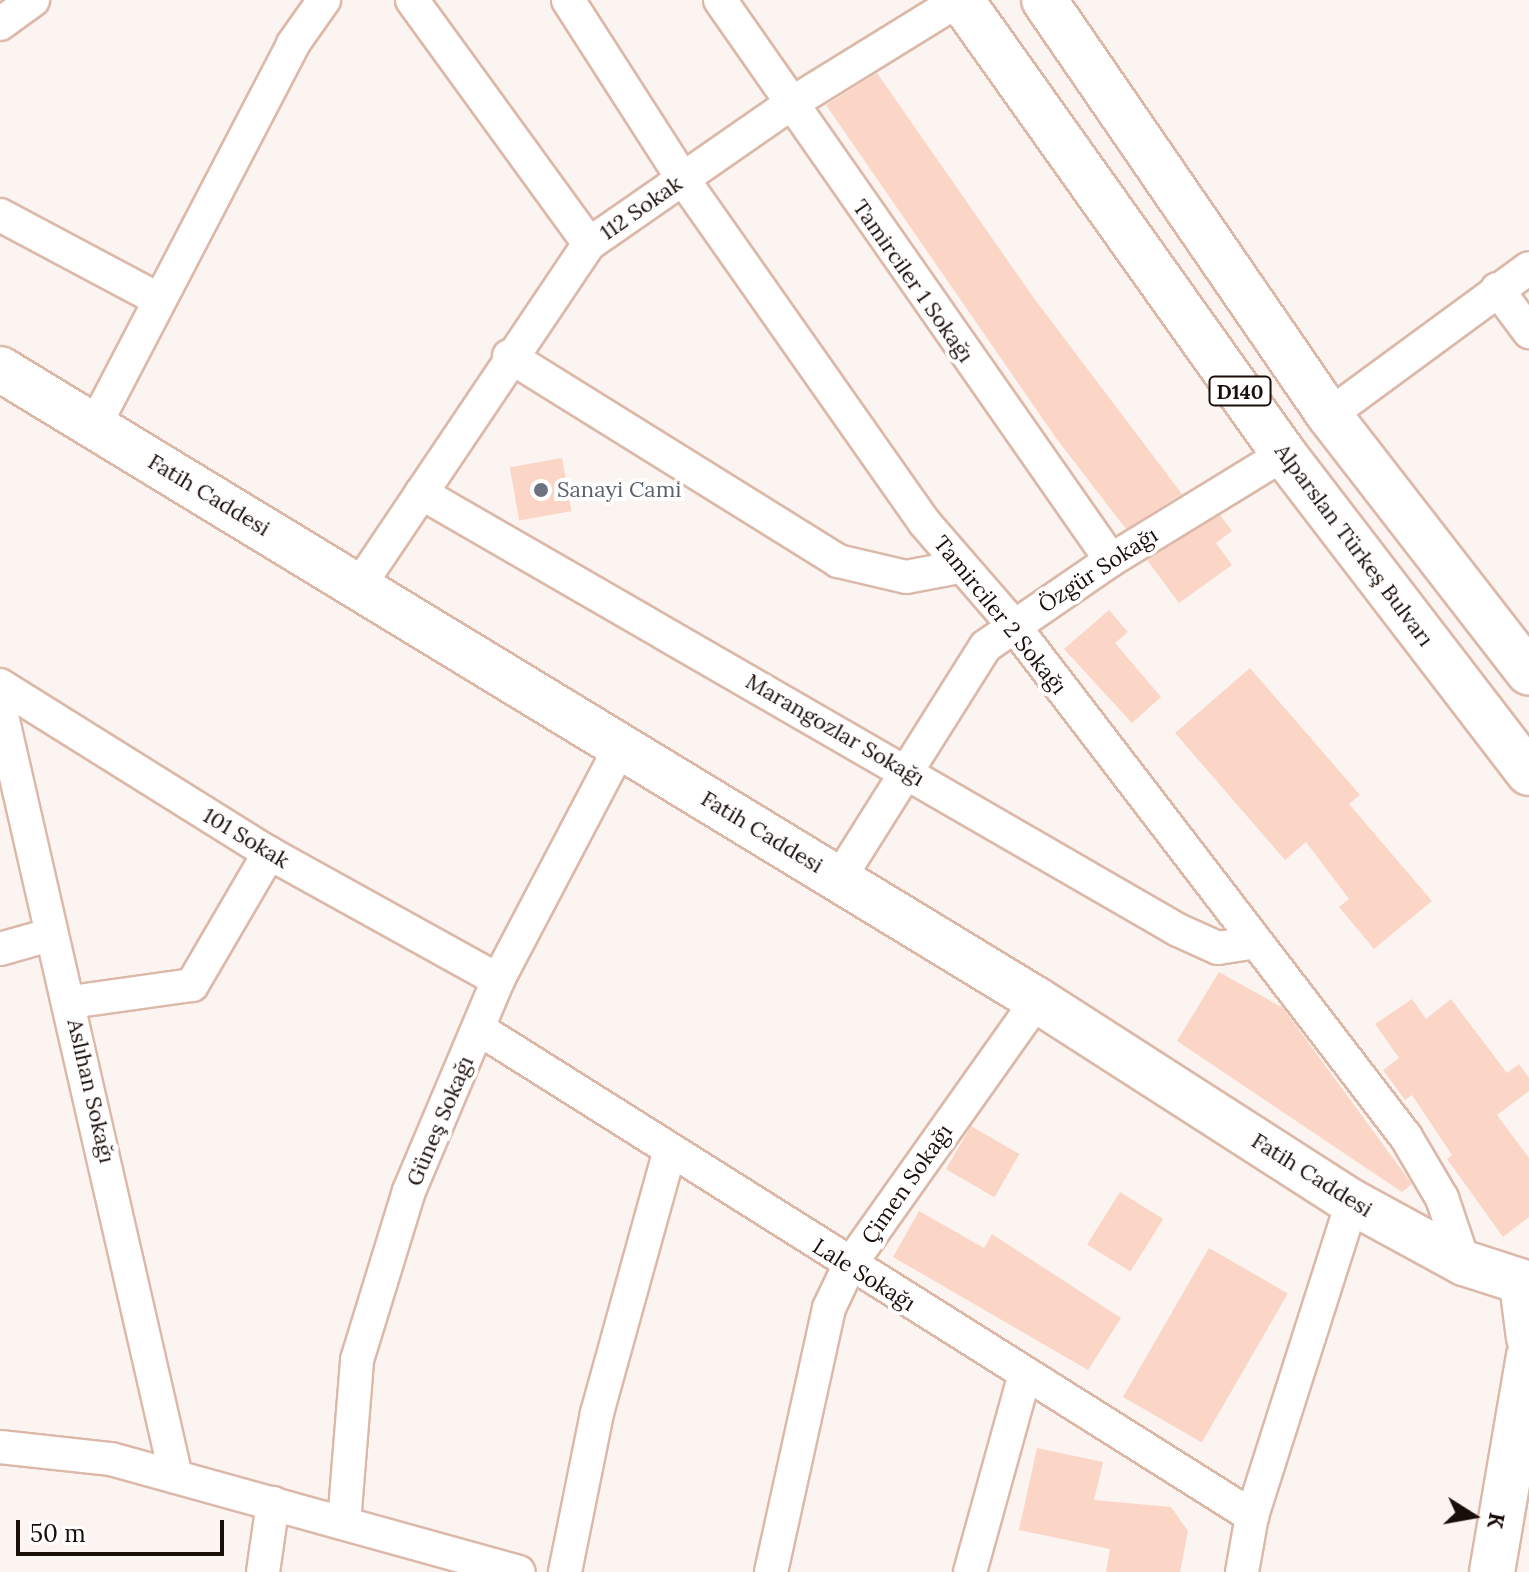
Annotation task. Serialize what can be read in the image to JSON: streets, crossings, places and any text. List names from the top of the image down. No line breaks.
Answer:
{"streets":{"main road":["D140","Fatih Caddesi","Alparslan Türkeş Bulvarı"],"street":["112 Sokak","Tamirciler 1 Sokağı","Özgür Sokağı","Tamirciler 2 Sokağı","Marangozlar Sokağı","101 Sokak","Aslıhan Sokağı","Güneş Sokağı","Çimen Sokağı","Lale Sokağı"]},"crossings":[["112 Sokak","Tamirciler 1 Sokağı"],["112 Sokak","Fatih Caddesi"],["112 Sokak","Alparslan Türkeş Bulvarı"],["112 Sokak","Tamirciler 2 Sokağı"],["112 Sokak","Marangozlar Sokağı"],["Tamirciler 1 Sokağı","Özgür Sokağı"],["Fatih Caddesi","Özgür Sokağı"],["Fatih Caddesi","Tamirciler 2 Sokağı"],["Fatih Caddesi","Güneş Sokağı"],["Fatih Caddesi","Çimen Sokağı"],["Alparslan Türkeş Bulvarı","Özgür Sokağı"],["Özgür Sokağı","Tamirciler 2 Sokağı"],["Özgür Sokağı","Marangozlar Sokağı"],["Tamirciler 2 Sokağı","Marangozlar Sokağı"],["101 Sokak","Güneş Sokağı"],["Güneş Sokağı","Lale Sokağı"],["Çimen Sokağı","Lale Sokağı"]],"places":["Sanayi Cami"],"scale_bar":"50 m","north":"right"}
